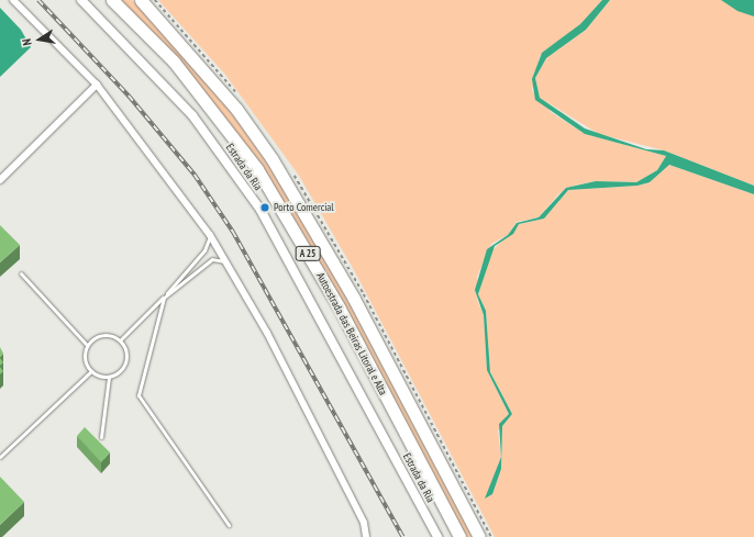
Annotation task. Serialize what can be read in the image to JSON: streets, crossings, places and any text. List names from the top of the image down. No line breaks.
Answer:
{"streets":{"highway":["A 25","Autoestrada das Beiras Litoral e Alta"],"street":["Estrada da Ria"]},"places":["Porto Comercial"],"north":"left"}
